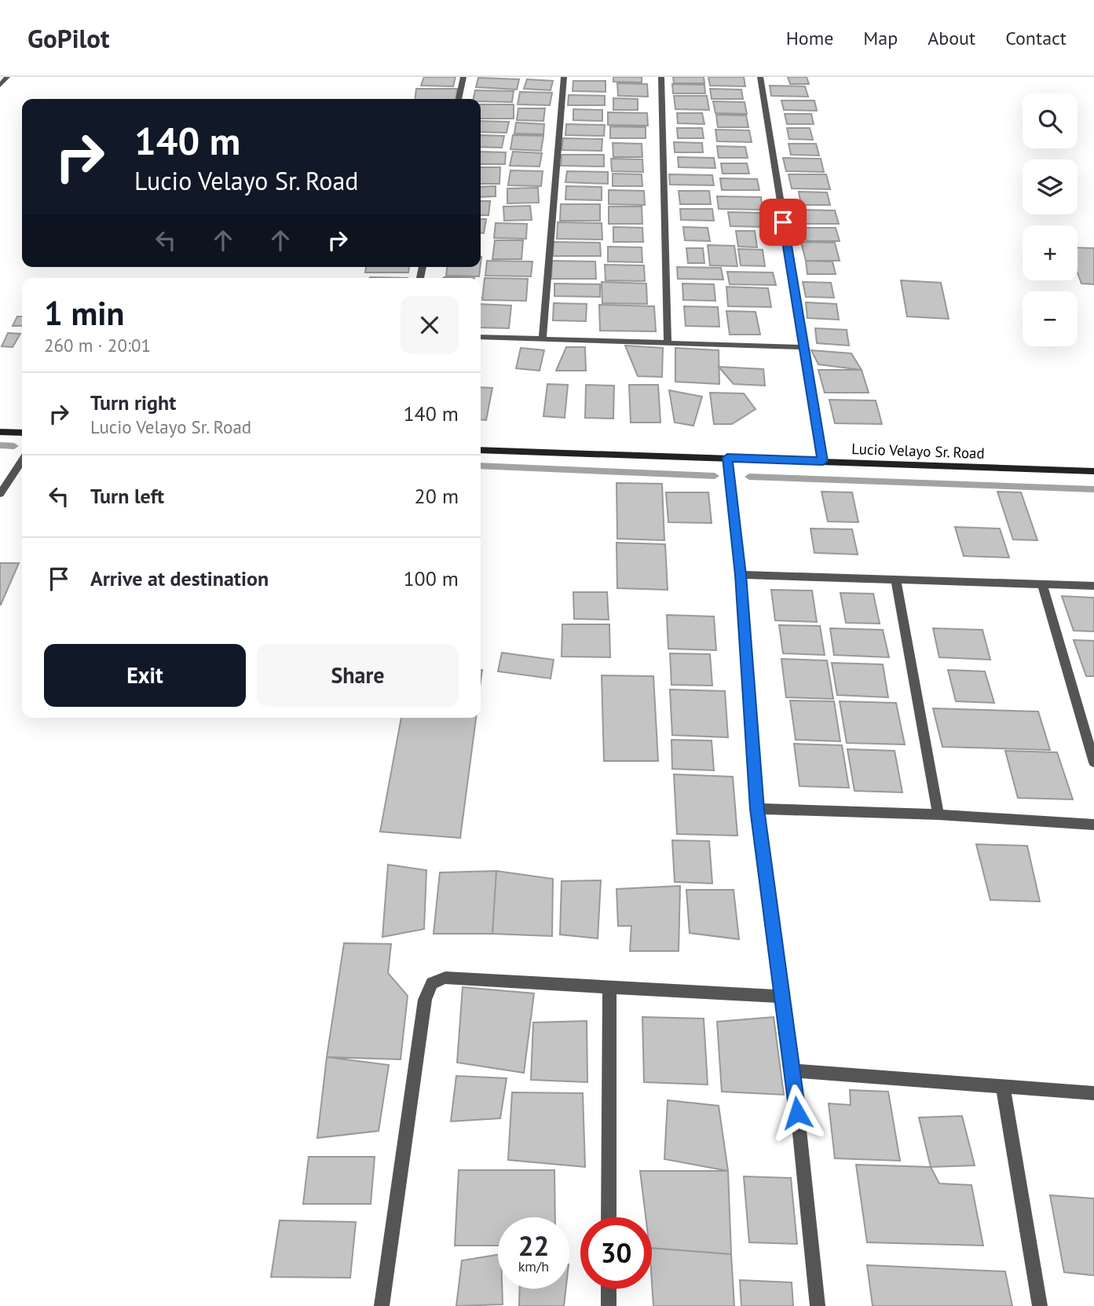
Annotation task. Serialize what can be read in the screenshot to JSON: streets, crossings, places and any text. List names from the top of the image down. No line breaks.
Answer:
{"streets":{"main road":["Lucio Velayo Sr. Road"]},"page":{"header":"GoPilot","nav":["Home","Map","About","Contact"],"map_buttons":["+","−"],"turn":["140 m","Lucio Velayo Sr. Road"],"heading":["1 min","260 m · 20:01"],"list":[{"name":"Turn right","note":"Lucio Velayo Sr. Road","value":"140 m"},{"name":"Turn left","value":"20 m"},{"name":"Arrive at destination","value":"100 m"}],"buttons":["Exit","Share"],"speed":"22 km/h","limit":"30"}}
